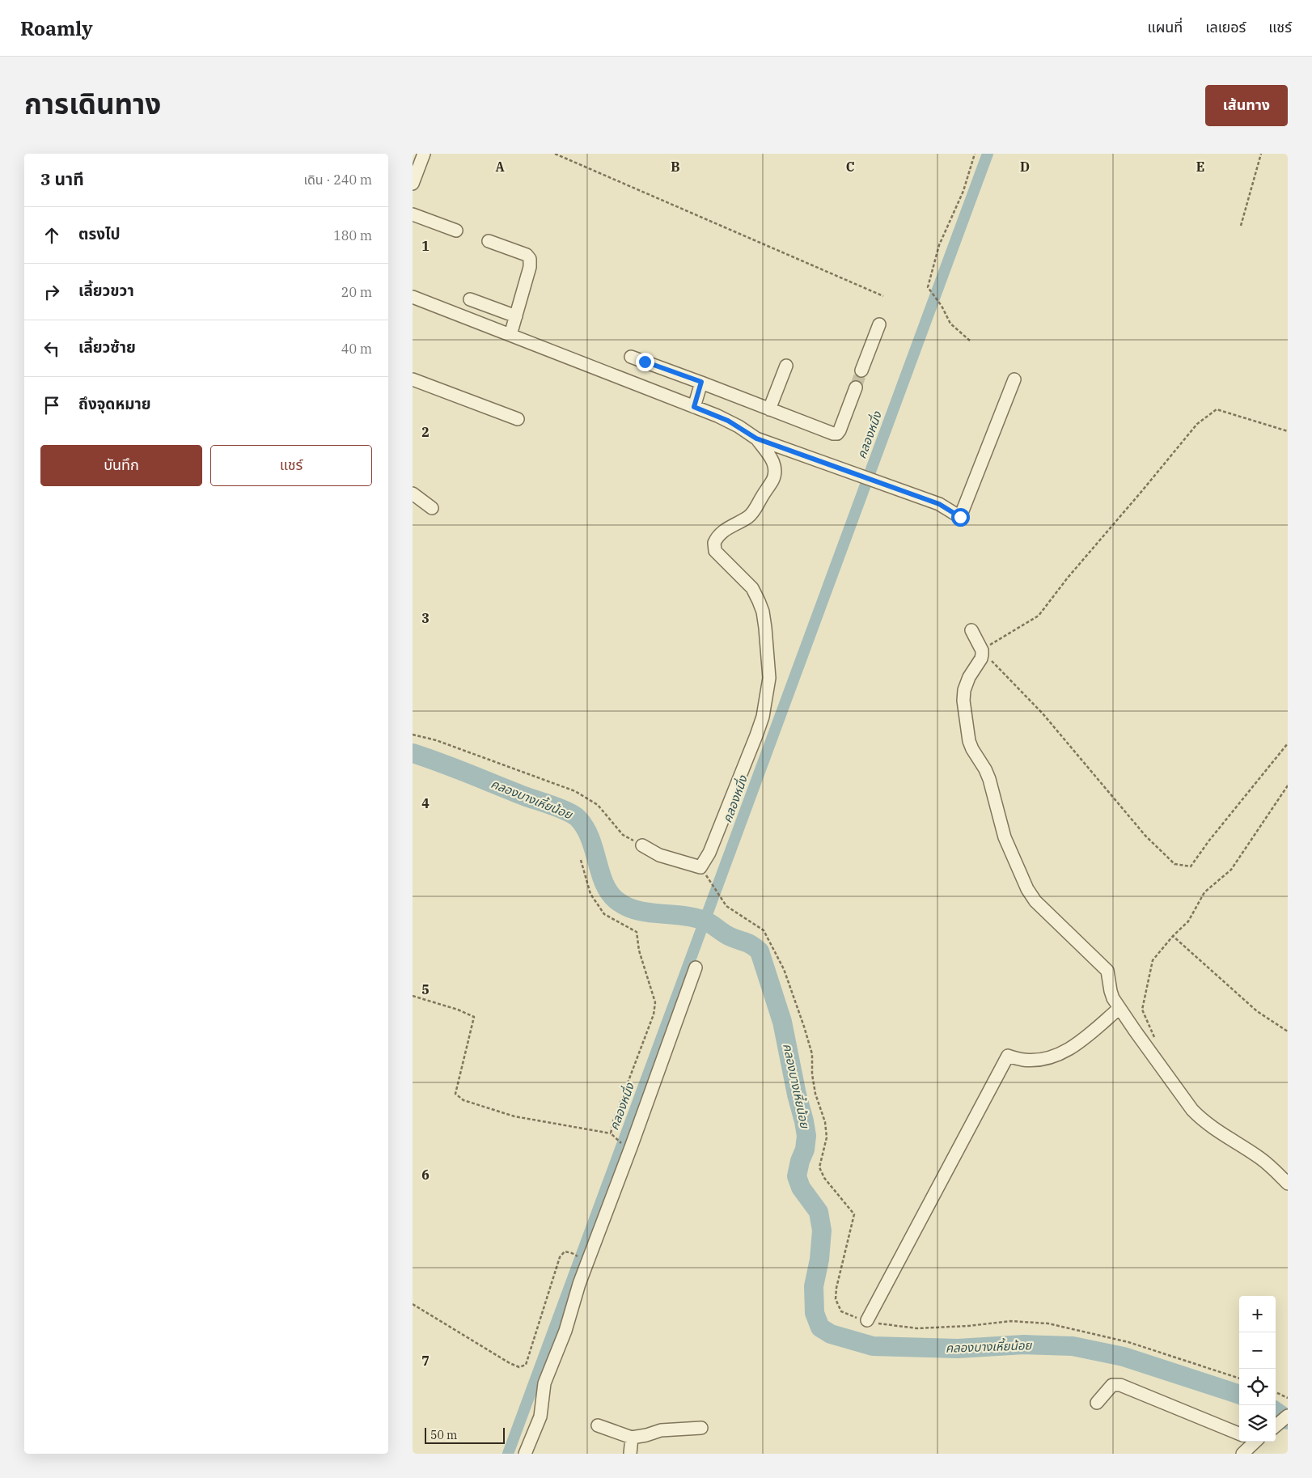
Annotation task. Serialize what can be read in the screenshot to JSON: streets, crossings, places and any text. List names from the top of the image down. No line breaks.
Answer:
{"water":["คลองหนึ่ง","คลองบางเหี้ยน้อย"],"scale_bar":"50 m","page":{"header":"Roamly","nav":["แผนที่","เลเยอร์","แชร์"],"title":"การเดินทาง","buttons":["เส้นทาง",["บันทึก","แชร์"]],"heading":["3 นาที","เดิน · 240 m"],"list":[["ตรงไป","180 m"],["เลี้ยวขวา","20 m"],["เลี้ยวซ้าย","40 m"],"ถึงจุดหมาย"],"map_buttons":["+","−"],"scale":"50 m"},"grid":{"columns":["A","B","C","D","E"],"rows":["1","2","3","4","5","6","7"]}}
